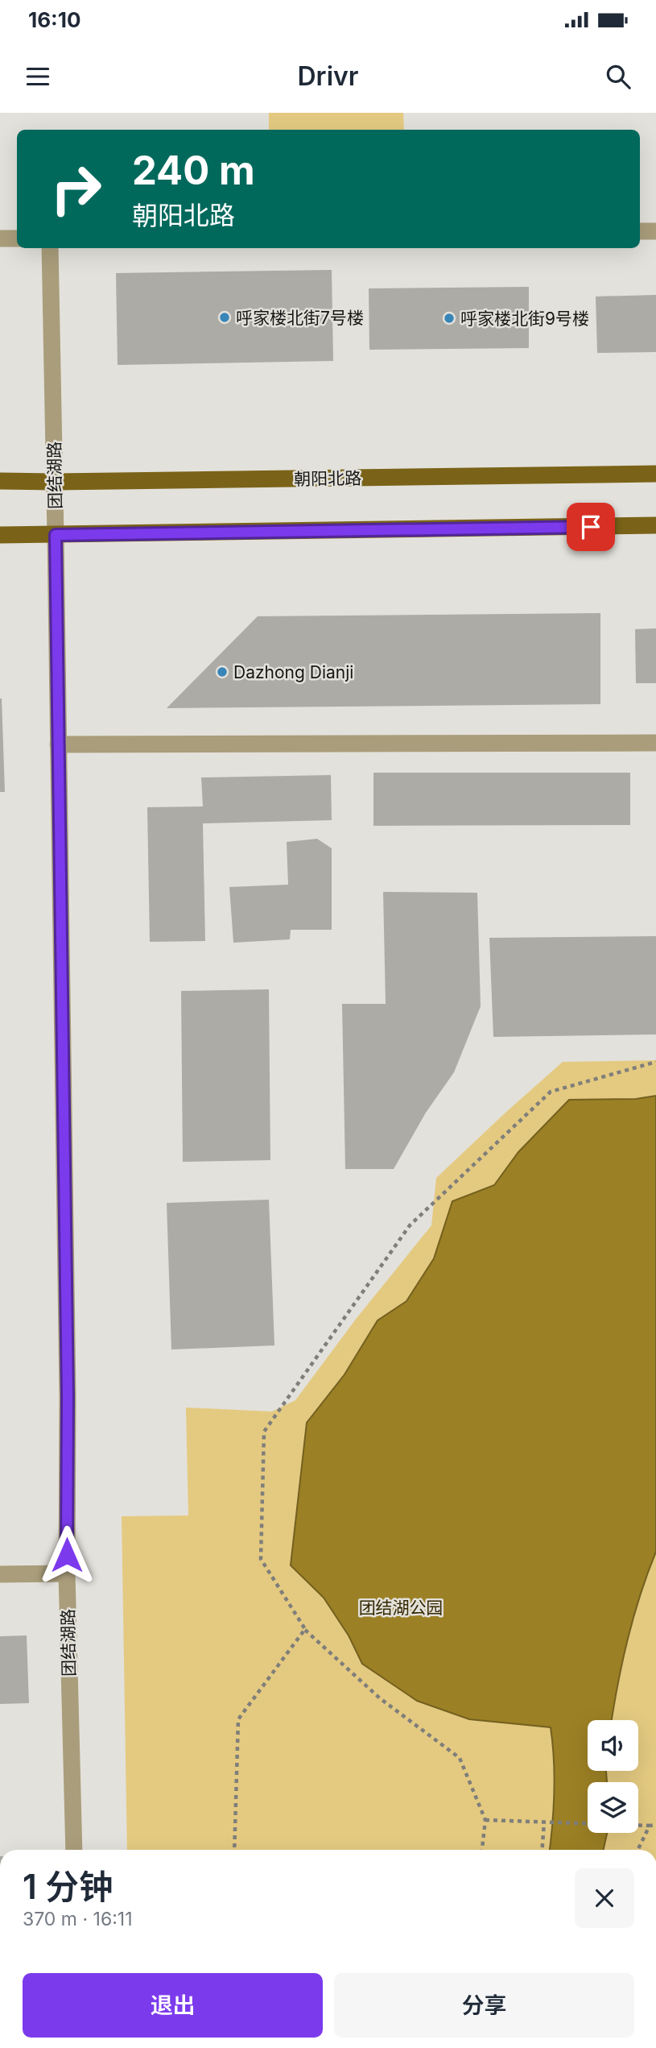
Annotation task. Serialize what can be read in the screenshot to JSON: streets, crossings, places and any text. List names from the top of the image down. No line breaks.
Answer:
{"streets":{"main road":["朝阳北路"],"street":["团结湖路"]},"crossings":[["团结湖路","朝阳北路"]],"parks":["团结湖公园"],"places":["呼家楼北街7号楼","呼家楼北街9号楼","Dazhong Dianji"],"page":{"status":"16:10","header":"Drivr","turn":["240 m","朝阳北路"],"heading":["1 分钟","370 m · 16:11"],"buttons":["退出","分享"]}}
